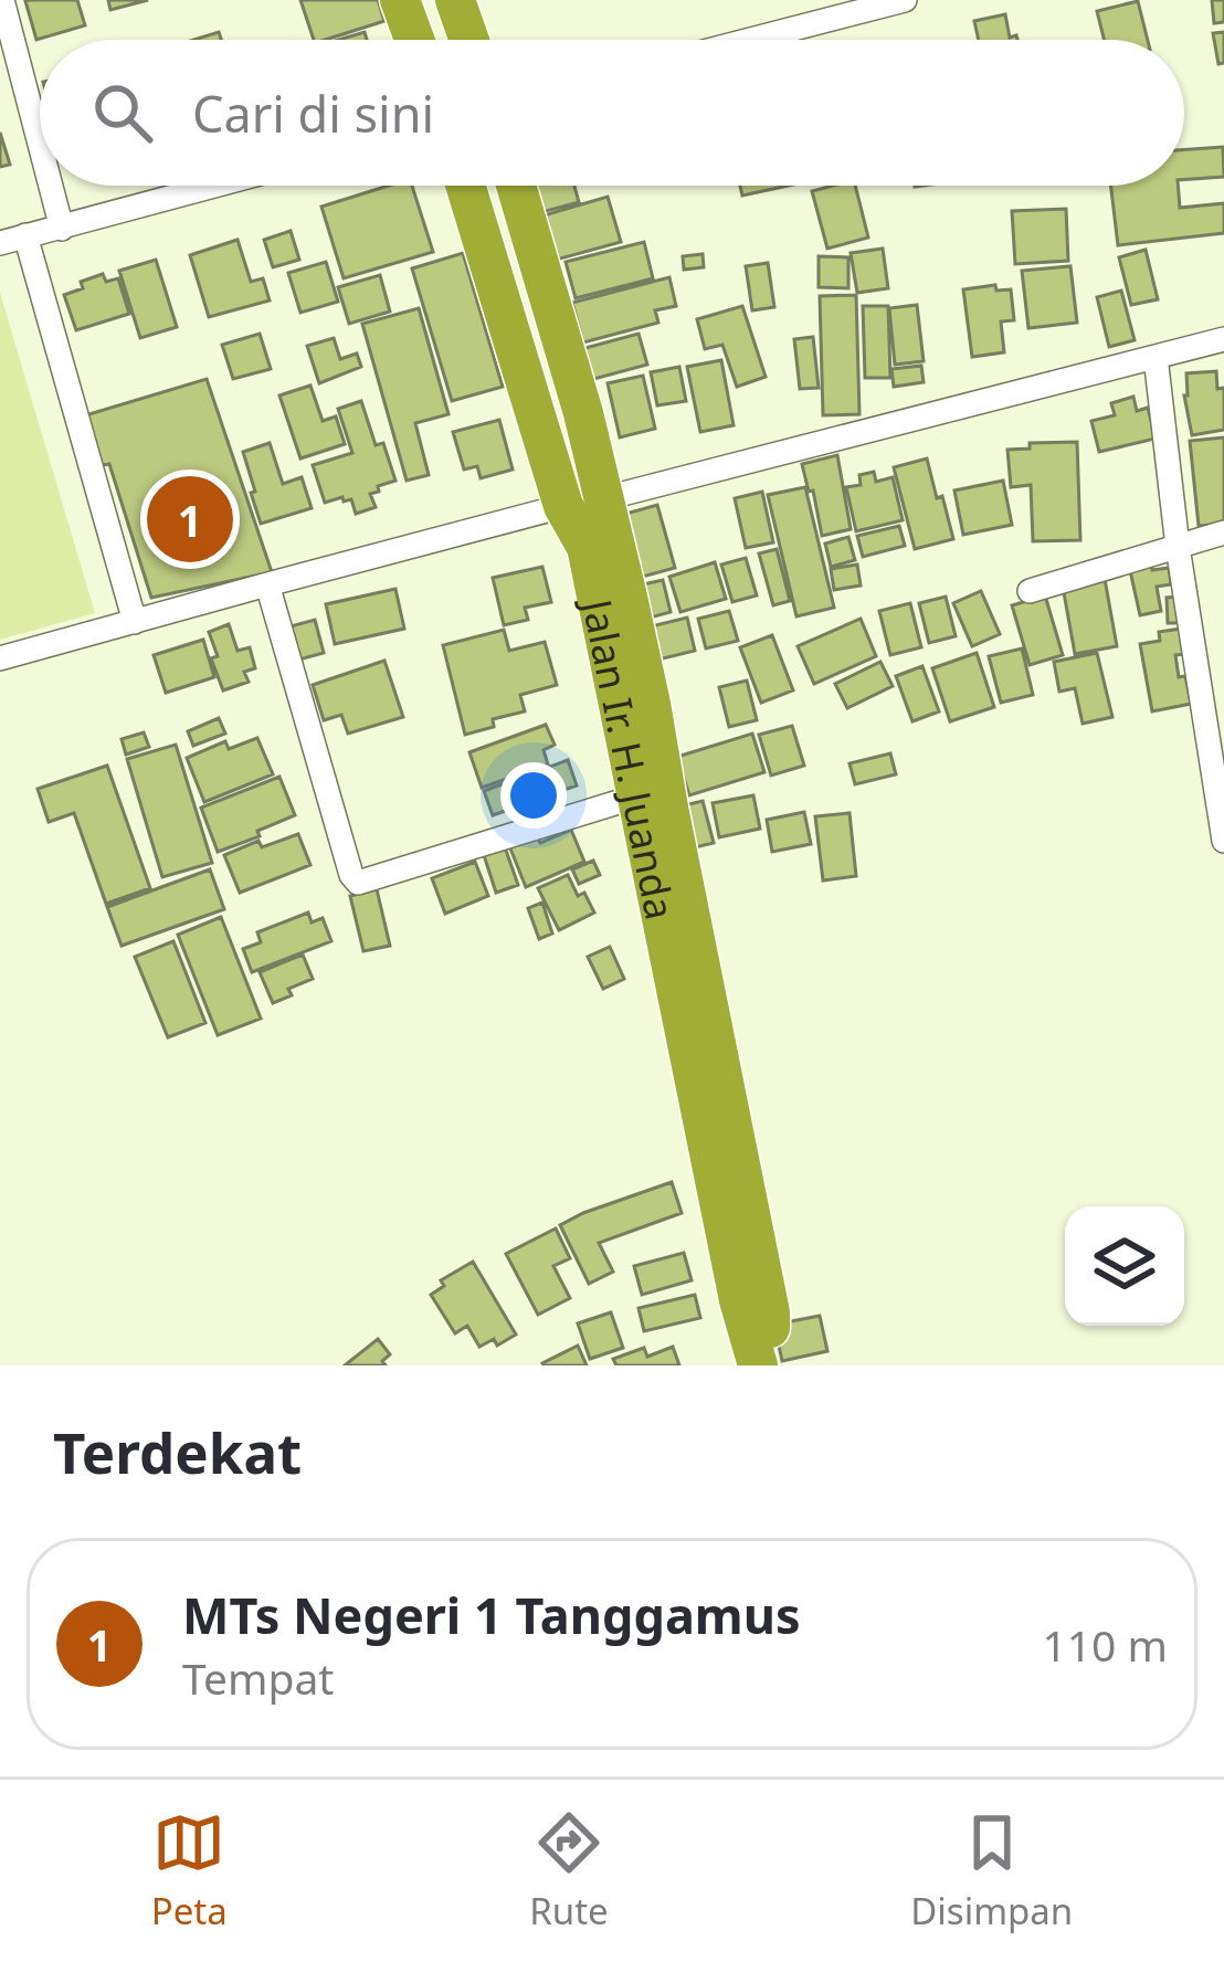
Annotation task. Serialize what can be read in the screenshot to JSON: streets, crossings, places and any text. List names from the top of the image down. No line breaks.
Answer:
{"streets":{"highway":["Jalan Ir. H. Juanda"]},"page":{"search":"Cari di sini","pins":"1","heading":"Terdekat","list":[{"mark":"1","name":"MTs Negeri 1 Tanggamus","note":"Tempat","value":"110 m"}],"nav":["Peta","Rute","Disimpan"]}}
